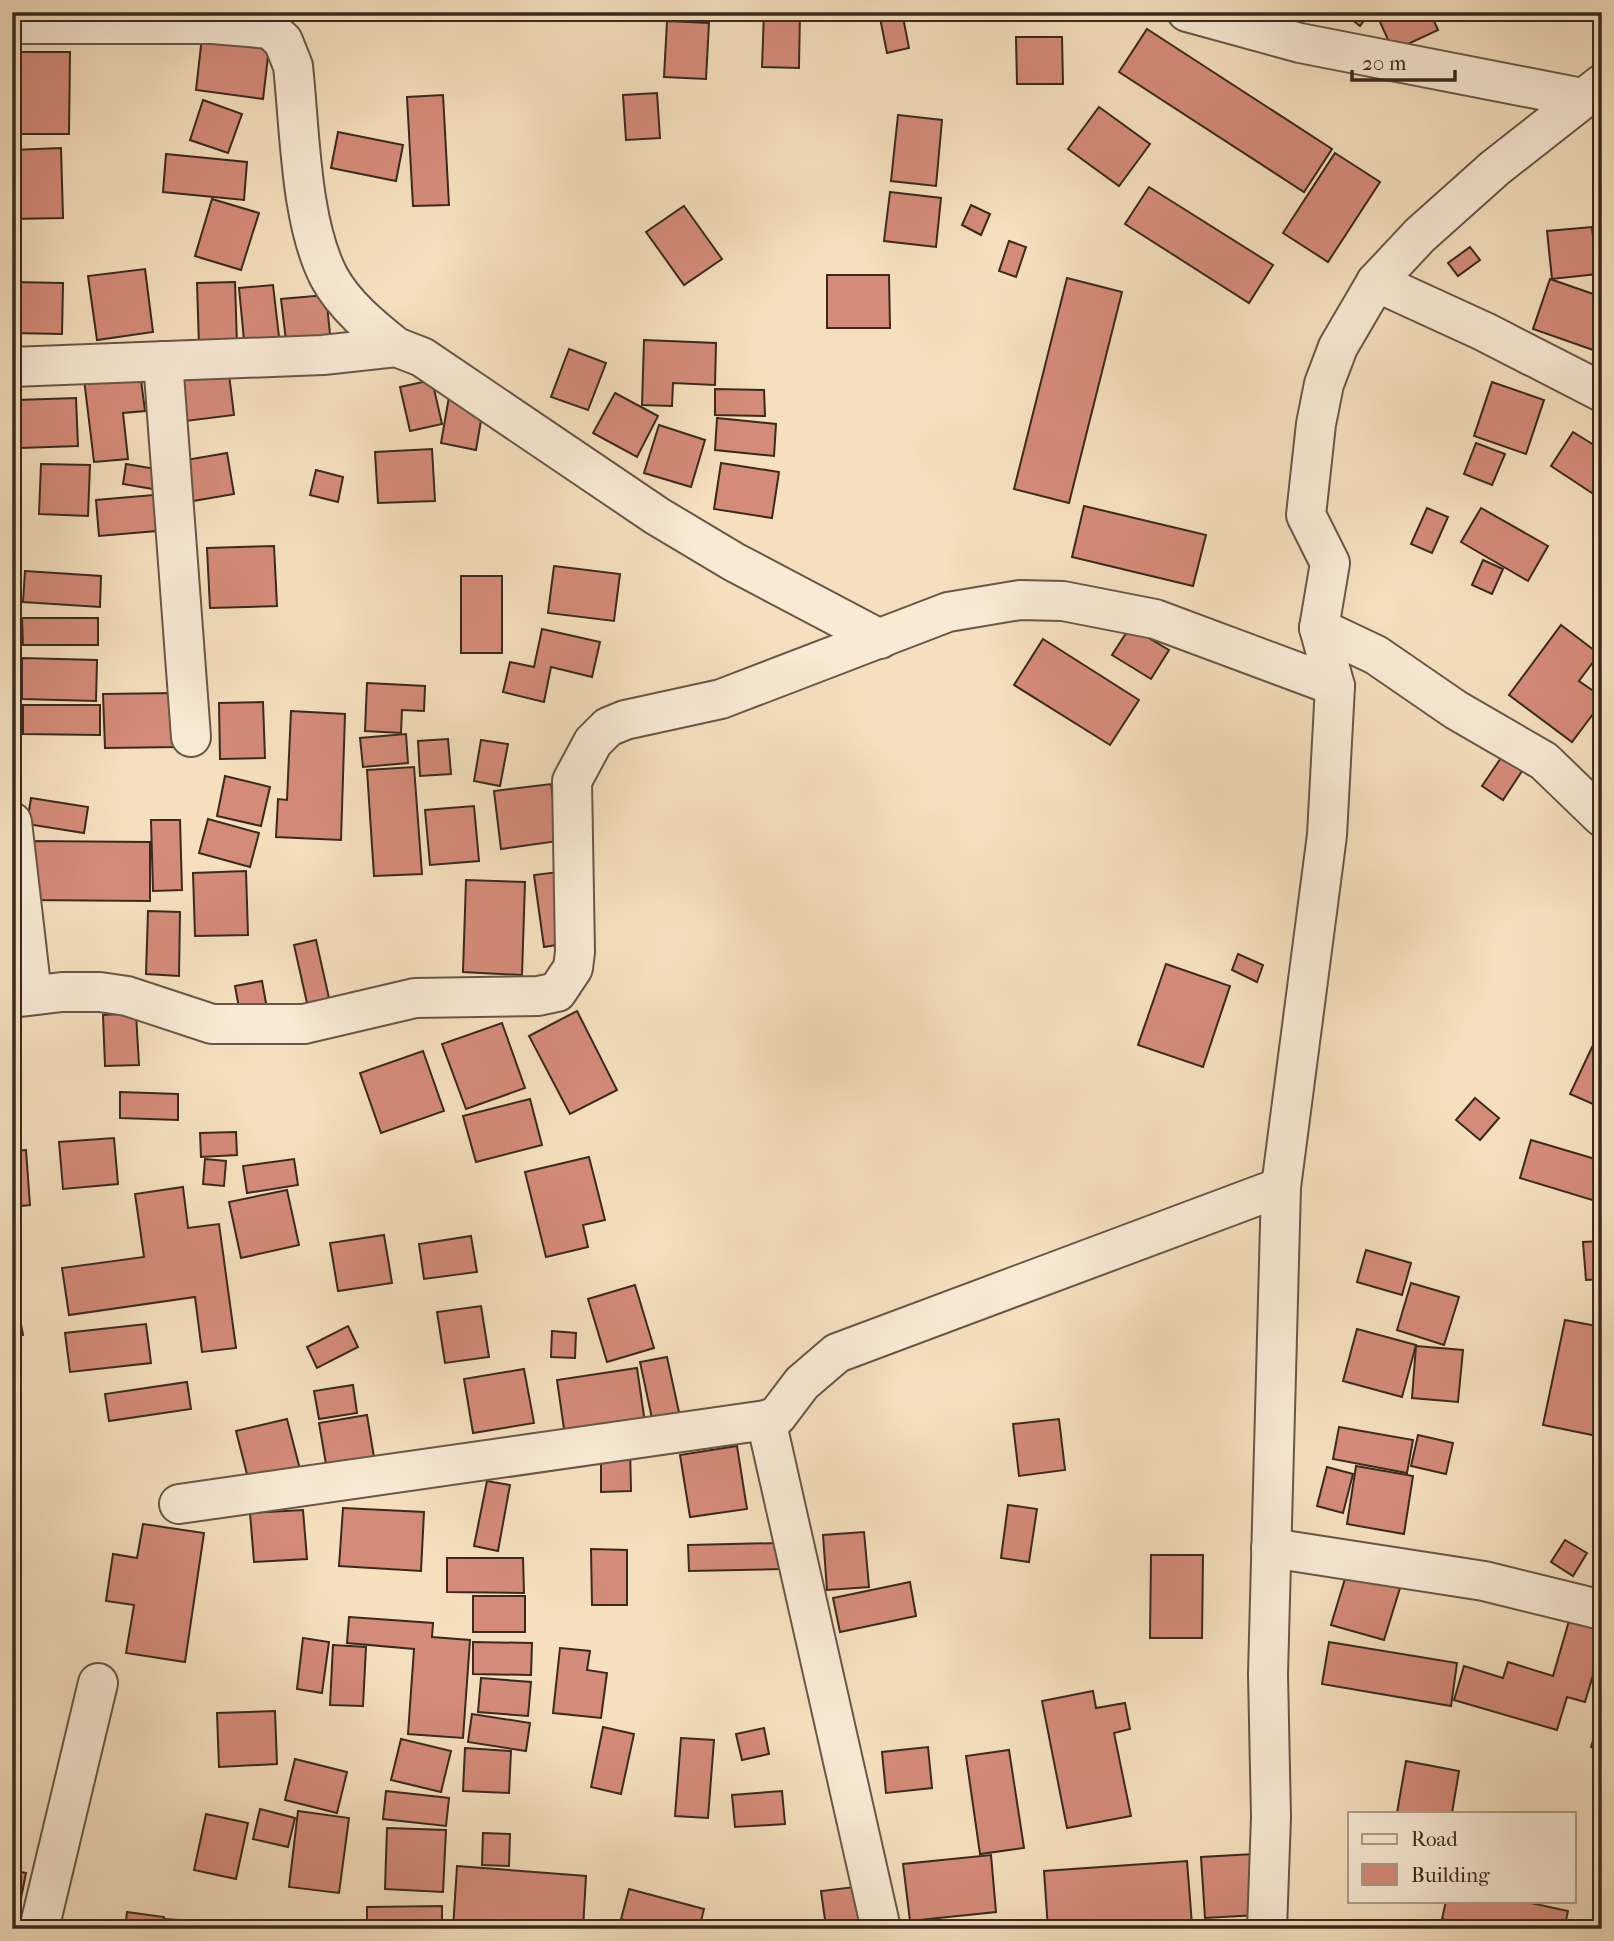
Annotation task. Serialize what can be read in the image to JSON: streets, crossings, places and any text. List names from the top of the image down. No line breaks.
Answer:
{"legend":["Road","Building"],"scale_bar":"20 m"}
